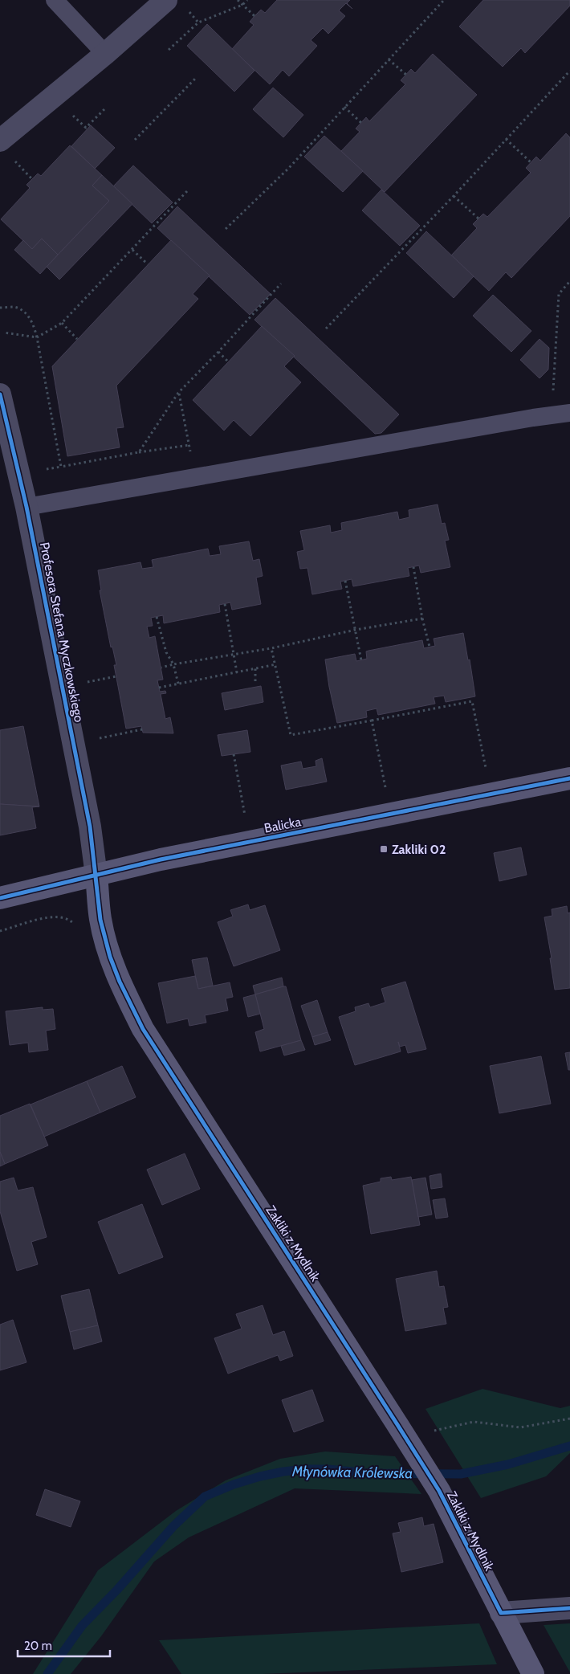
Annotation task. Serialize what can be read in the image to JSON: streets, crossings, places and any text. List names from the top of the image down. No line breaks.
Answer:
{"streets":{"street":["Profesora Stefana Myczkowskiego","Balicka","Zakliki z Mydlnik"]},"crossings":[["Profesora Stefana Myczkowskiego","Balicka"],["Profesora Stefana Myczkowskiego","Zakliki z Mydlnik"],["Balicka","Zakliki z Mydlnik"]],"water":["Młynówka Królewska"],"places":{"transit":["Zakliki 02"]},"scale_bar":"20 m"}
